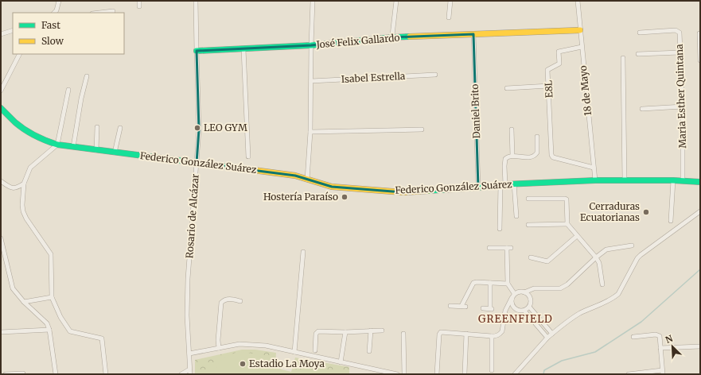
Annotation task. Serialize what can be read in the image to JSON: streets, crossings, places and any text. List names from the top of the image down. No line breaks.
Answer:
{"streets":{"street":["José Felix Gallardo","Isabel Estrella","E8L","18 de Mayo","Maria Esther Quintana","Daniel Brito","Federico González Suárez","Rosario de Alcázar"]},"crossings":[["José Felix Gallardo","18 de Mayo"],["José Felix Gallardo","Daniel Brito"],["José Felix Gallardo","Rosario de Alcázar"],["E8L","18 de Mayo"],["18 de Mayo","Federico González Suárez"],["Maria Esther Quintana","Federico González Suárez"],["Daniel Brito","Federico González Suárez"],["Federico González Suárez","Rosario de Alcázar"]],"districts":["GREENFIELD"],"places":["LEO GYM","Hostería Paraíso","Cerraduras Ecuatorianas","Estadio La Moya"],"legend":["Fast","Slow"],"north":"top left"}
